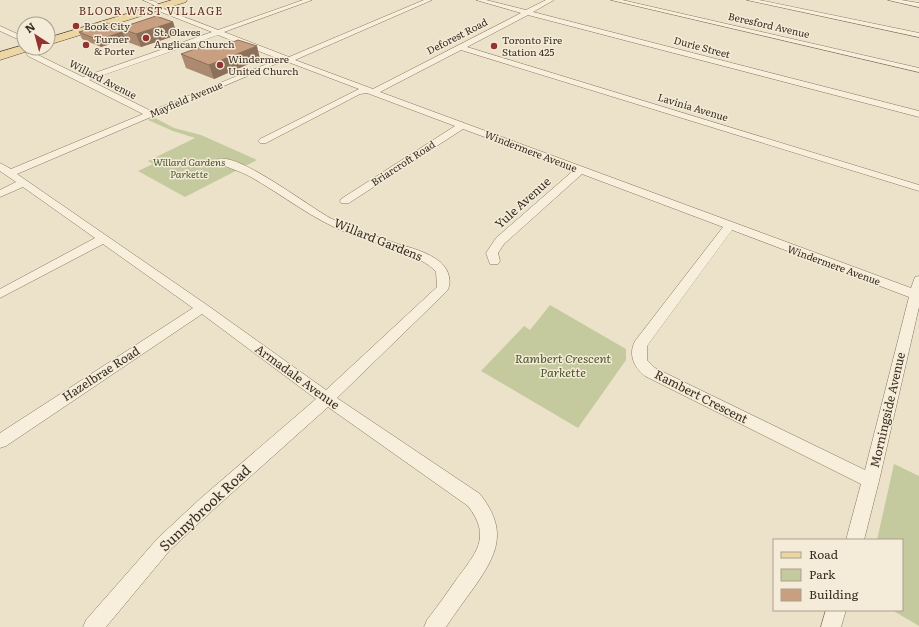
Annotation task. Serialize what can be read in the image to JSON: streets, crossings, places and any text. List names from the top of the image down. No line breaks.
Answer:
{"streets":{"street":["Beresford Avenue","Deforest Road","Durie Street","Willard Avenue","Mayfield Avenue","Lavinia Avenue","Windermere Avenue","Briarcroft Road","Yule Avenue","Willard Gardens","Hazelbrae Road","Armadale Avenue","Rambert Crescent","Morningside Avenue","Sunnybrook Road"]},"crossings":[["Deforest Road","Durie Street"],["Deforest Road","Lavinia Avenue"],["Deforest Road","Windermere Avenue"],["Willard Avenue","Mayfield Avenue"],["Mayfield Avenue","Windermere Avenue"],["Mayfield Avenue","Armadale Avenue"],["Windermere Avenue","Briarcroft Road"],["Windermere Avenue","Yule Avenue"],["Windermere Avenue","Rambert Crescent"],["Windermere Avenue","Morningside Avenue"],["Willard Gardens","Armadale Avenue"],["Willard Gardens","Sunnybrook Road"],["Hazelbrae Road","Armadale Avenue"],["Armadale Avenue","Sunnybrook Road"],["Rambert Crescent","Morningside Avenue"]],"districts":["BLOOR WEST VILLAGE"],"parks":["Willard Gardens Parkette","Rambert Crescent Parkette"],"places":["Book City","St. Olaves Anglican Church","Turner & Porter","Toronto Fire Station 425","Windermere United Church"],"legend":["Road","Park","Building"],"north":"top left"}
